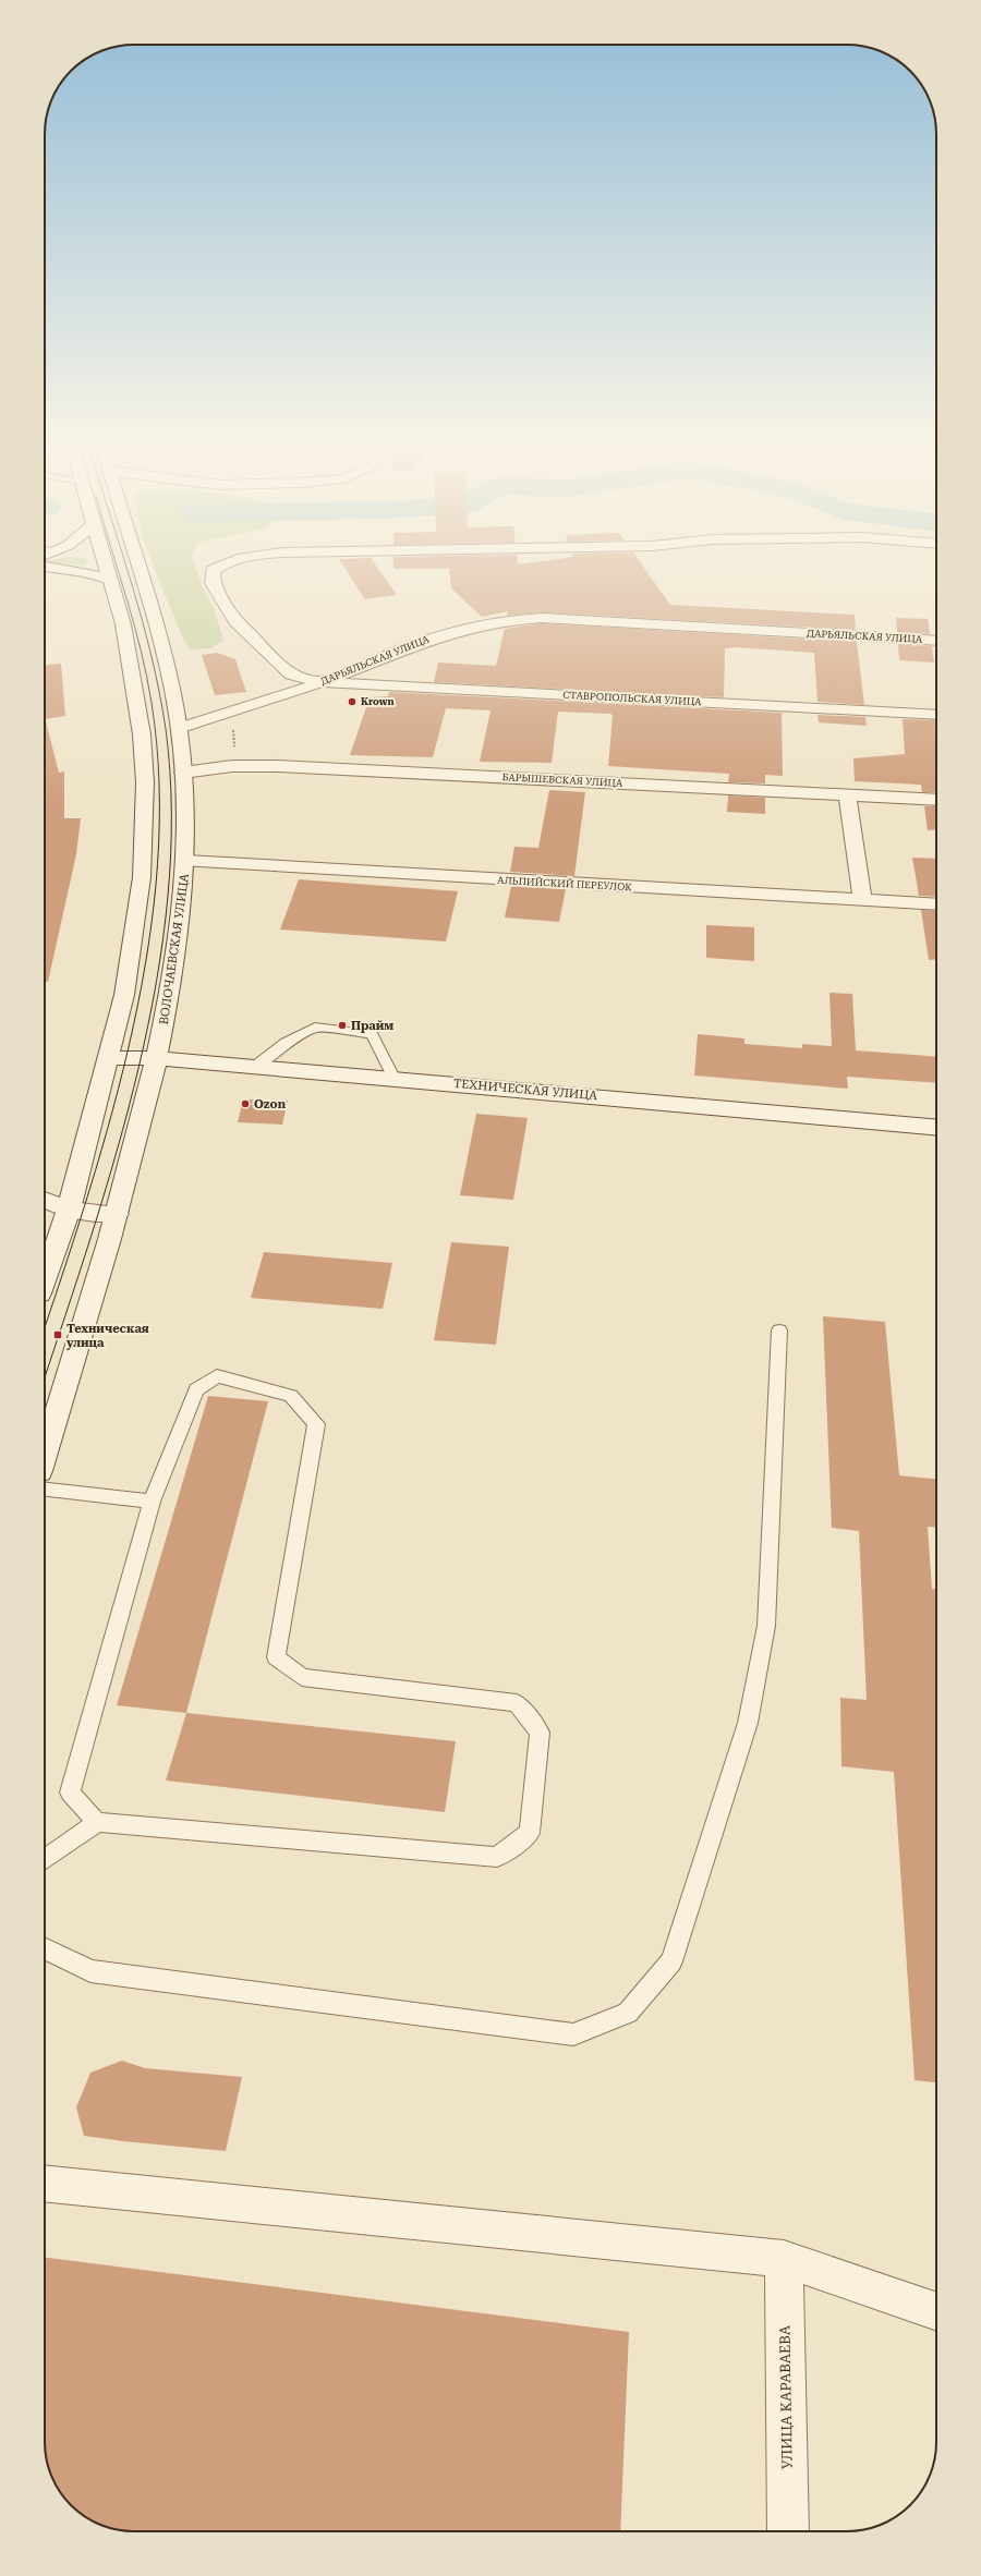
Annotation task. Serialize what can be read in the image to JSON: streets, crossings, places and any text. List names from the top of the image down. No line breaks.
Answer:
{"streets":{"street":["ДАРЬЯЛЬСКАЯ УЛИЦА","СТАВРОПОЛЬСКАЯ УЛИЦА","БАРЫШЕВСКАЯ УЛИЦА","АЛЬПИЙСКИЙ ПЕРЕУЛОК","ВОЛОЧАЕВСКАЯ УЛИЦА","ТЕХНИЧЕСКАЯ УЛИЦА","УЛИЦА КАРАВАЕВА"]},"crossings":[["ДАРЬЯЛЬСКАЯ УЛИЦА","СТАВРОПОЛЬСКАЯ УЛИЦА"],["ДАРЬЯЛЬСКАЯ УЛИЦА","ВОЛОЧАЕВСКАЯ УЛИЦА"],["БАРЫШЕВСКАЯ УЛИЦА","ВОЛОЧАЕВСКАЯ УЛИЦА"],["АЛЬПИЙСКИЙ ПЕРЕУЛОК","ВОЛОЧАЕВСКАЯ УЛИЦА"],["ВОЛОЧАЕВСКАЯ УЛИЦА","ТЕХНИЧЕСКАЯ УЛИЦА"]],"places":{"other":["Krown","Прайм","Ozon"],"transit":["Техническая улица"]}}
